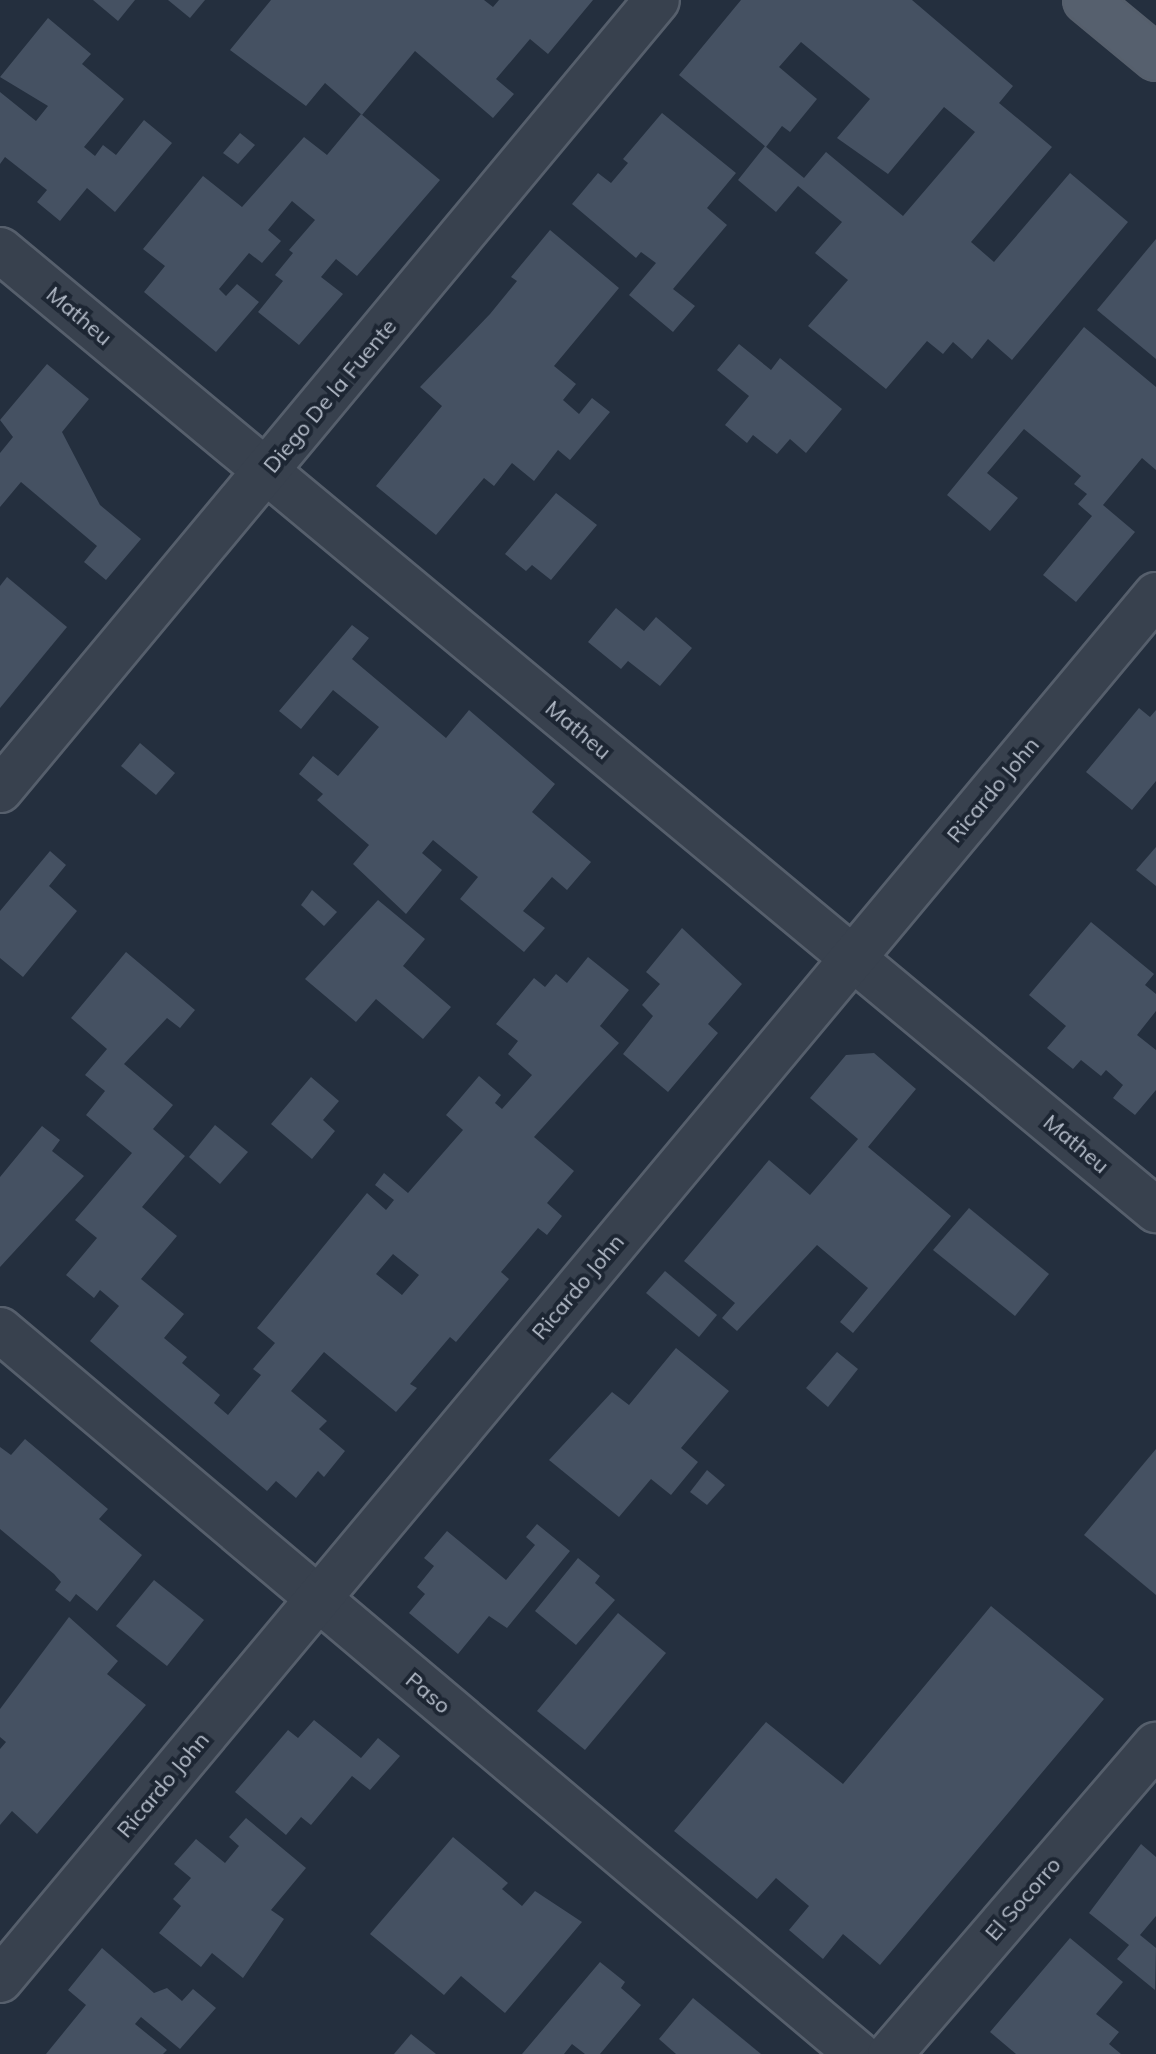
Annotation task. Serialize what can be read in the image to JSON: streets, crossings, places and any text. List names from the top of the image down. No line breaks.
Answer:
{"streets":{"street":["Matheu","Diego De la Fuente","Ricardo John","Paso","El Socorro"]},"crossings":[["Matheu","Diego De la Fuente"],["Matheu","Ricardo John"],["Ricardo John","Paso"]]}
